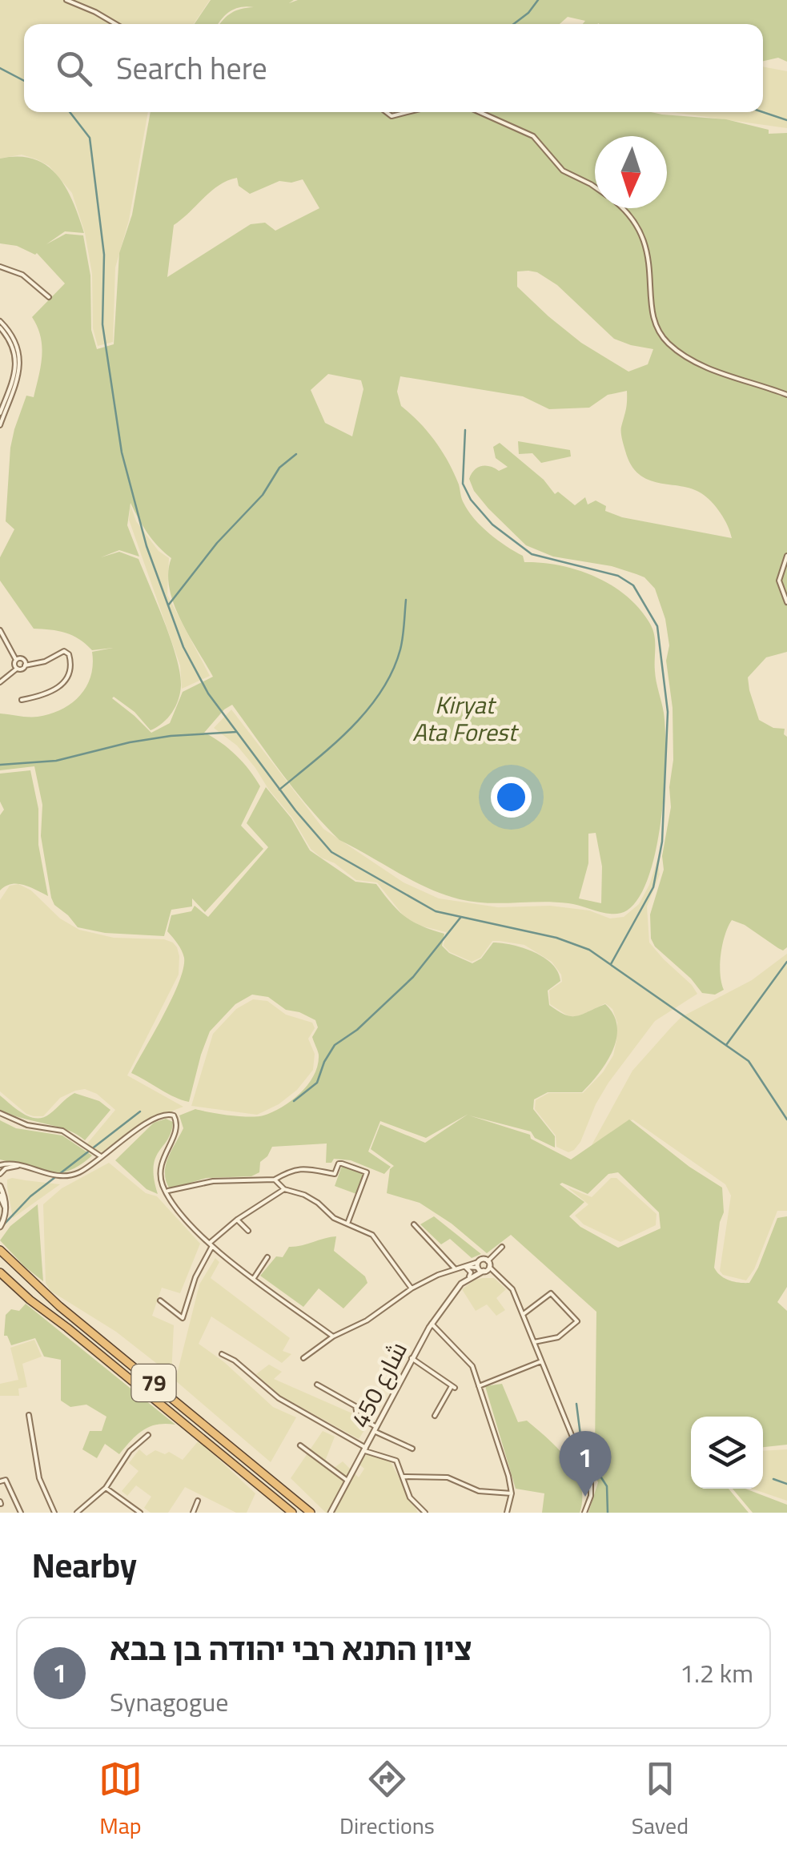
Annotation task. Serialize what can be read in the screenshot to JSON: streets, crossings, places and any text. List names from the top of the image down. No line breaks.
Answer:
{"streets":{"highway":["79"],"street":["شارع 450"]},"parks":["Kiryat Ata Forest"],"north":"bottom","page":{"search":"Search here","pins":"1","heading":"Nearby","list":[{"mark":"1","name":"ציון התנא רבי יהודה בן בבא","note":"Synagogue","value":"1.2 km"}],"nav":["Map","Directions","Saved"]}}
